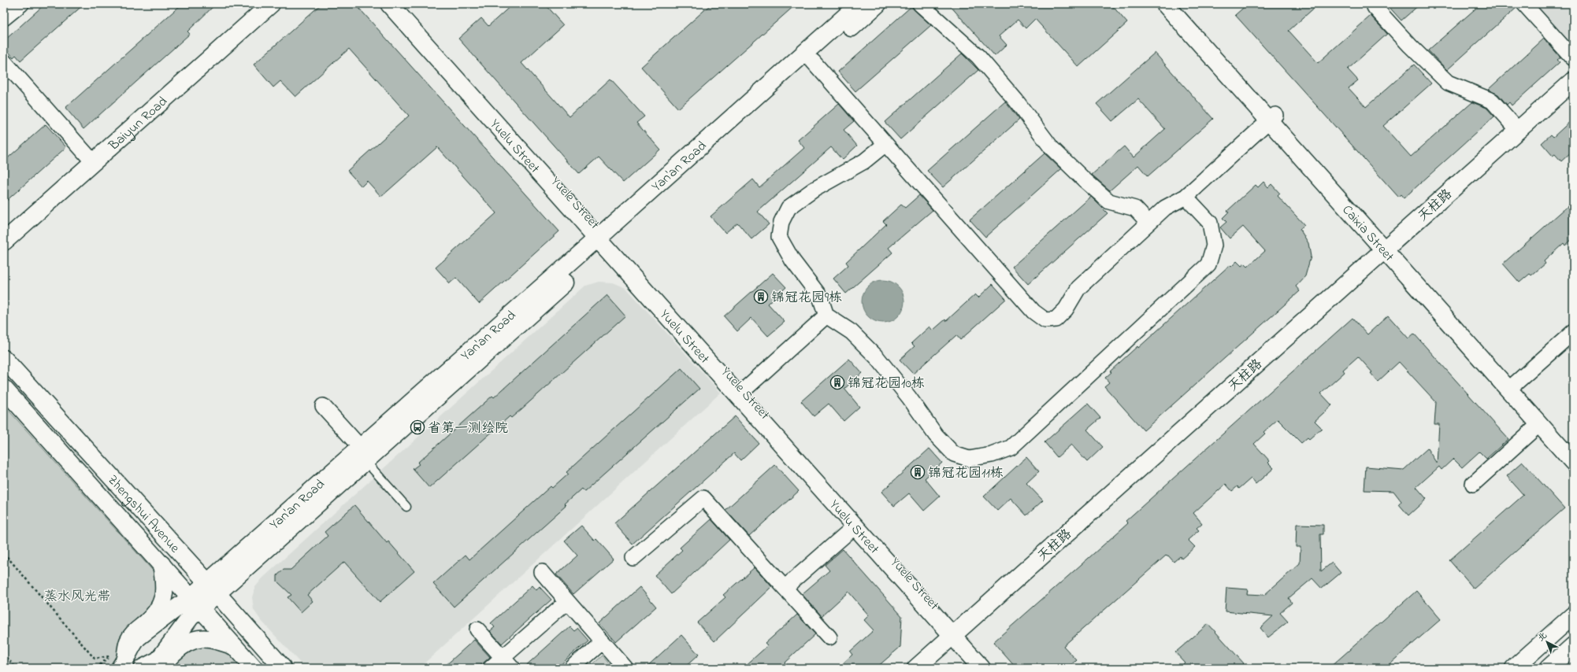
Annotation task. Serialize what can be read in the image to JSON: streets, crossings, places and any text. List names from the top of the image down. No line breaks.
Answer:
{"streets":{"main road":["Baiyun Road","Yuelu Street","Yan'an Road","Yuele Street","天柱路","Caixia Street","Zhengshui Avenue"]},"crossings":[["Yuelu Street","Yan'an Road"],["Yuelu Street","Yuele Street"],["Yuelu Street","天柱路"],["Yan'an Road","Yuele Street"],["Yan'an Road","Zhengshui Avenue"],["Yuele Street","天柱路"],["天柱路","Caixia Street"]],"parks":["蒸水风光带"],"places":{"building":["锦冠花园9栋","锦冠花园10栋","锦冠花园11栋"],"bus stop":["省第一测绘院"]},"north":"top left"}
